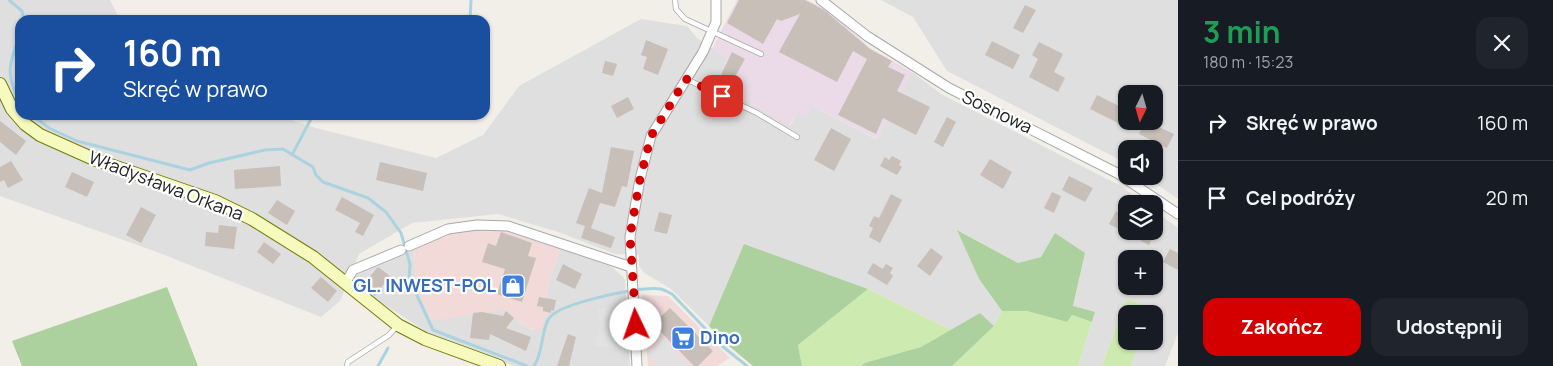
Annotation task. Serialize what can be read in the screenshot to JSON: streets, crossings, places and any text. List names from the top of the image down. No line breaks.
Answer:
{"streets":{"street":["Sosnowa","Władysława Orkana"]},"places":{"shop":["GL. INWEST-POL"],"supermarket":["Dino"]},"north":"bottom","page":{"heading":["3 min","180 m · 15:23"],"turn":["160 m","Skręć w prawo"],"map_buttons":["+","−"],"list":[{"name":"Skręć w prawo","value":"160 m"},{"name":"Cel podróży","value":"20 m"}],"buttons":["Zakończ","Udostępnij"]}}
